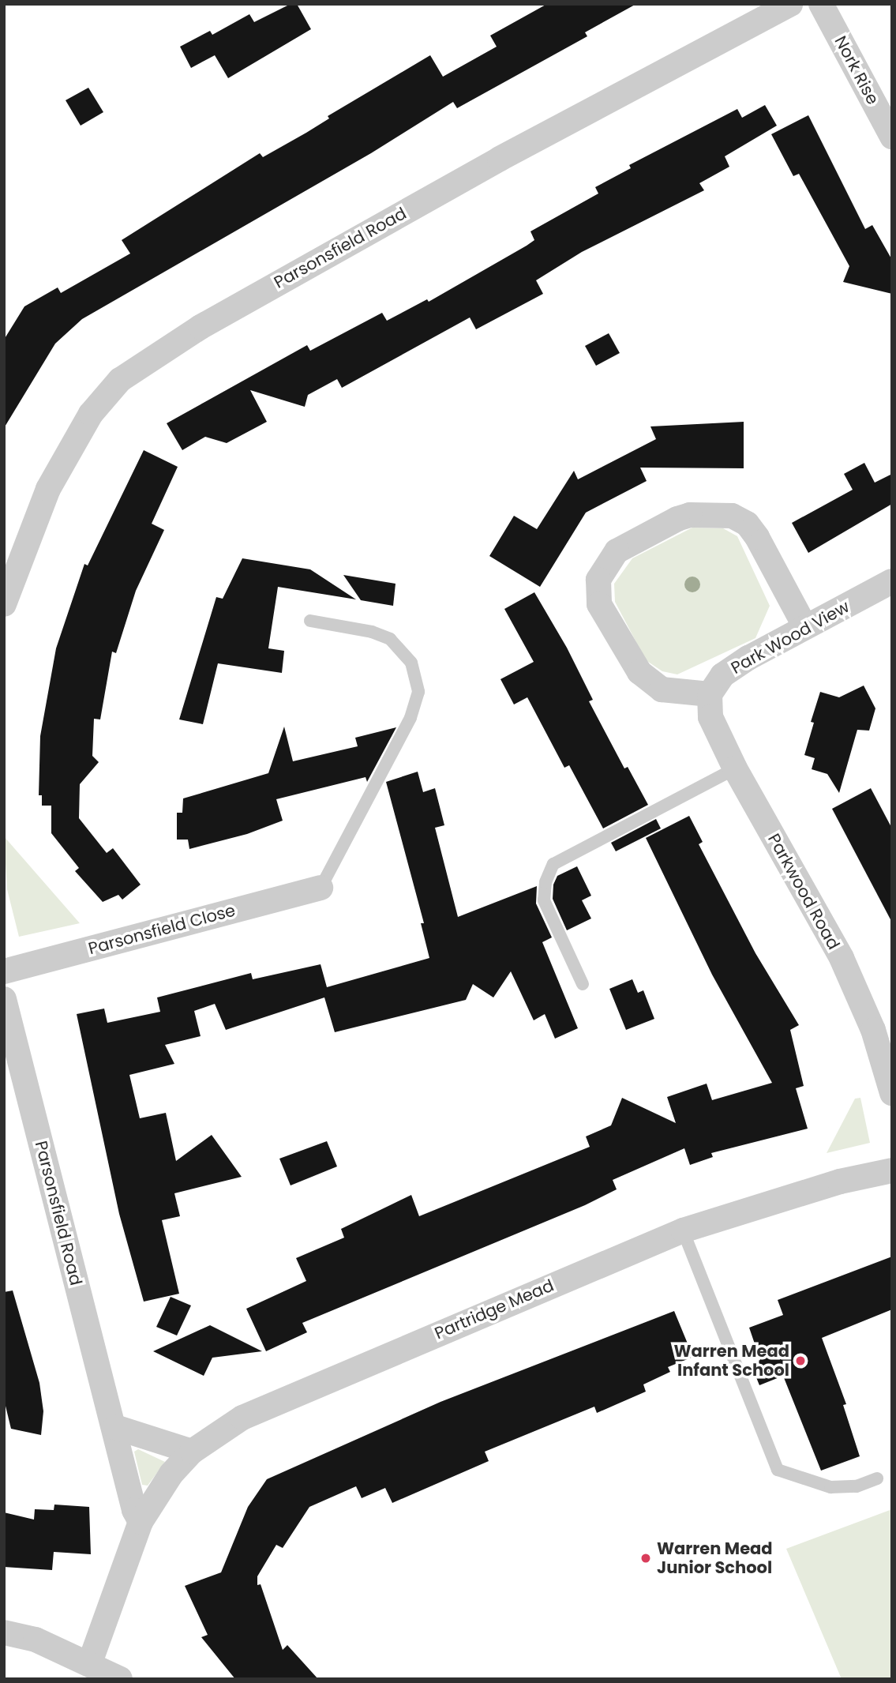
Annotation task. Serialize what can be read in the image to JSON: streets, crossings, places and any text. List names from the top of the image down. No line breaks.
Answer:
{"streets":{"street":["Nork Rise","Parsonsfield Road","Park Wood View","Parkwood Road","Parsonsfield Close","Partridge Mead"]},"crossings":[["Parsonsfield Road","Partridge Mead"],["Park Wood View","Parkwood Road"]],"places":["Warren Mead Infant School","Warren Mead Junior School"]}
